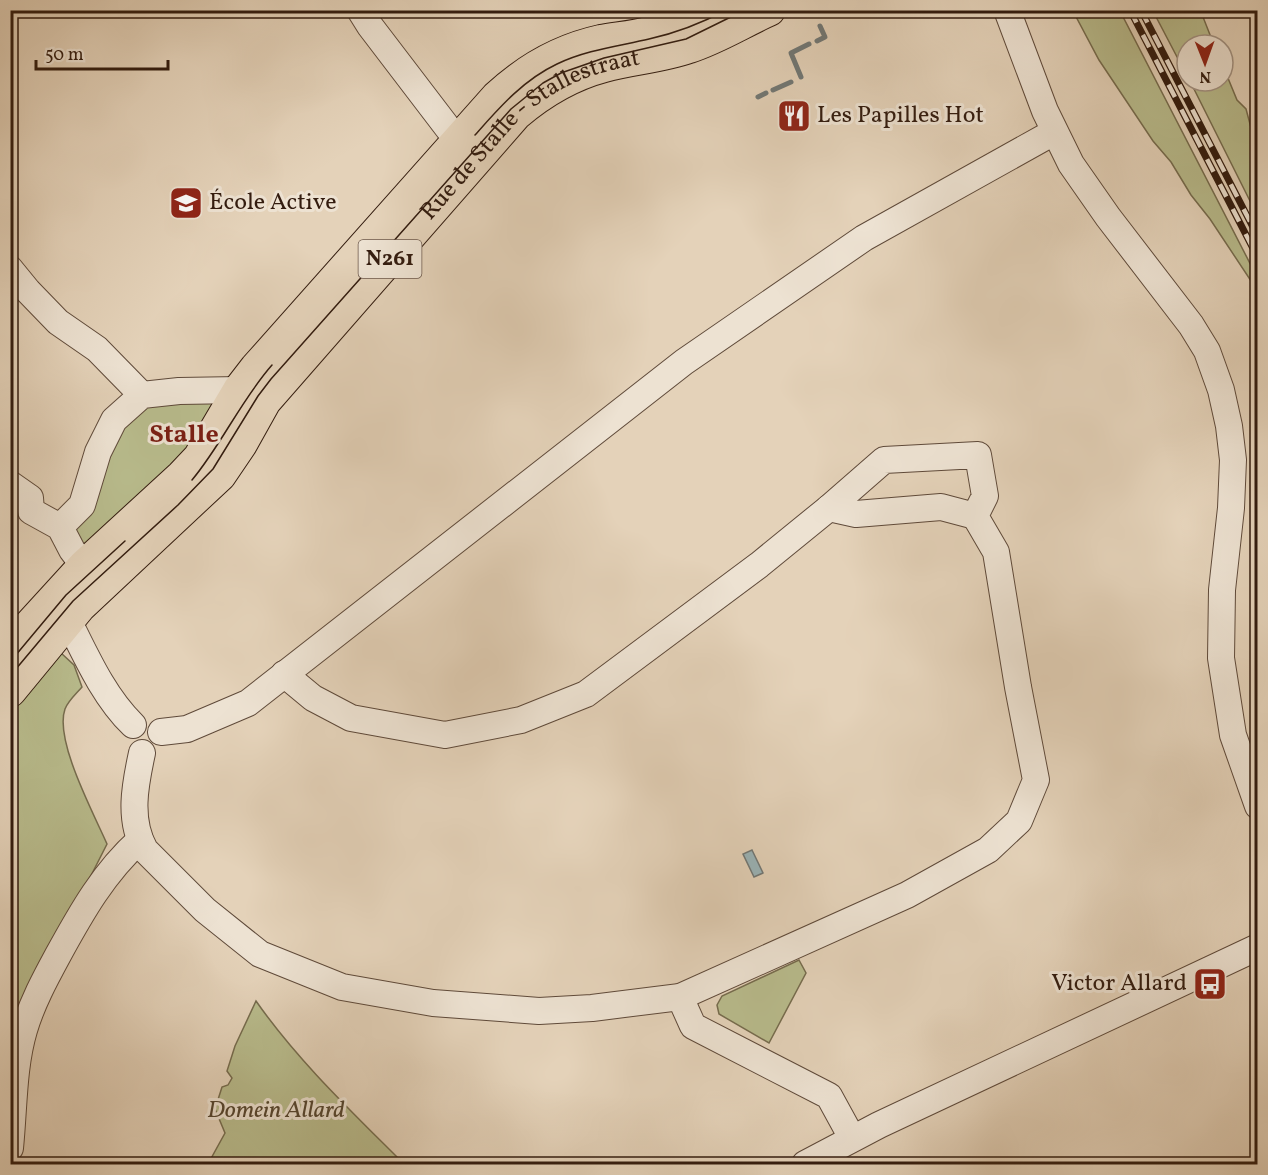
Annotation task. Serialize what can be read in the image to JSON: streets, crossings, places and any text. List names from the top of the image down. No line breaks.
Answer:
{"streets":{"main road":["Rue de Stalle - Stallestraat","N261"]},"districts":["Stalle"],"parks":["Domein Allard"],"places":{"restaurant":["Les Papilles Hot"],"school or university":["École Active"],"bus stop":["Victor Allard"]},"scale_bar":"50 m","north":"bottom"}
